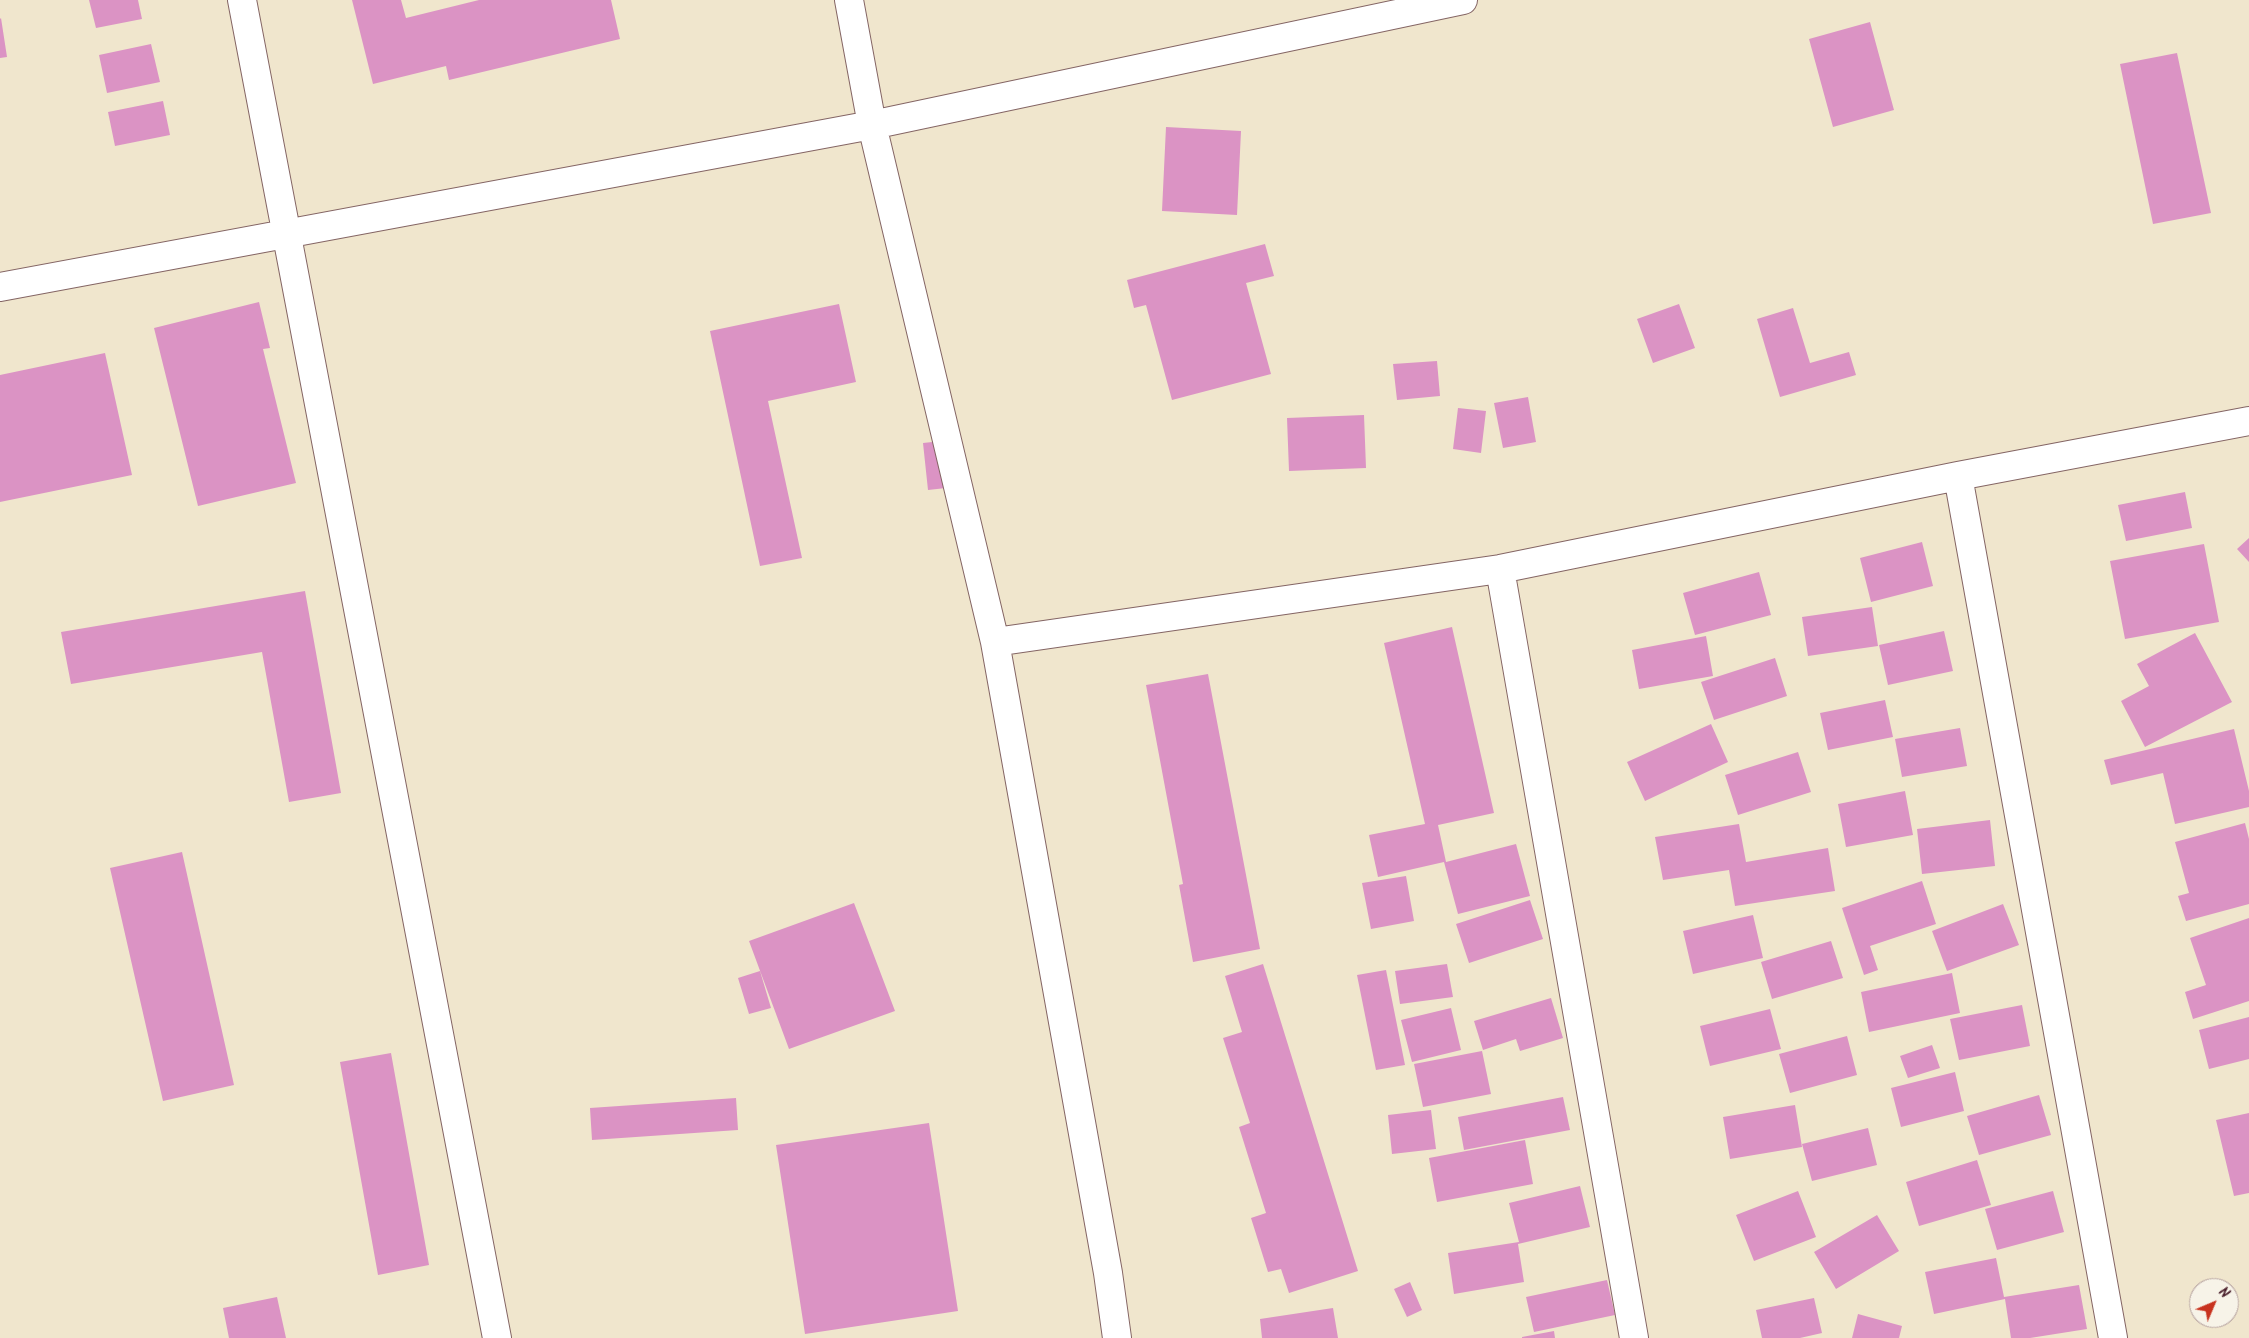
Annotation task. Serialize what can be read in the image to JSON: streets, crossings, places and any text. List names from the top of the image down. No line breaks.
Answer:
{"north":"top right"}
